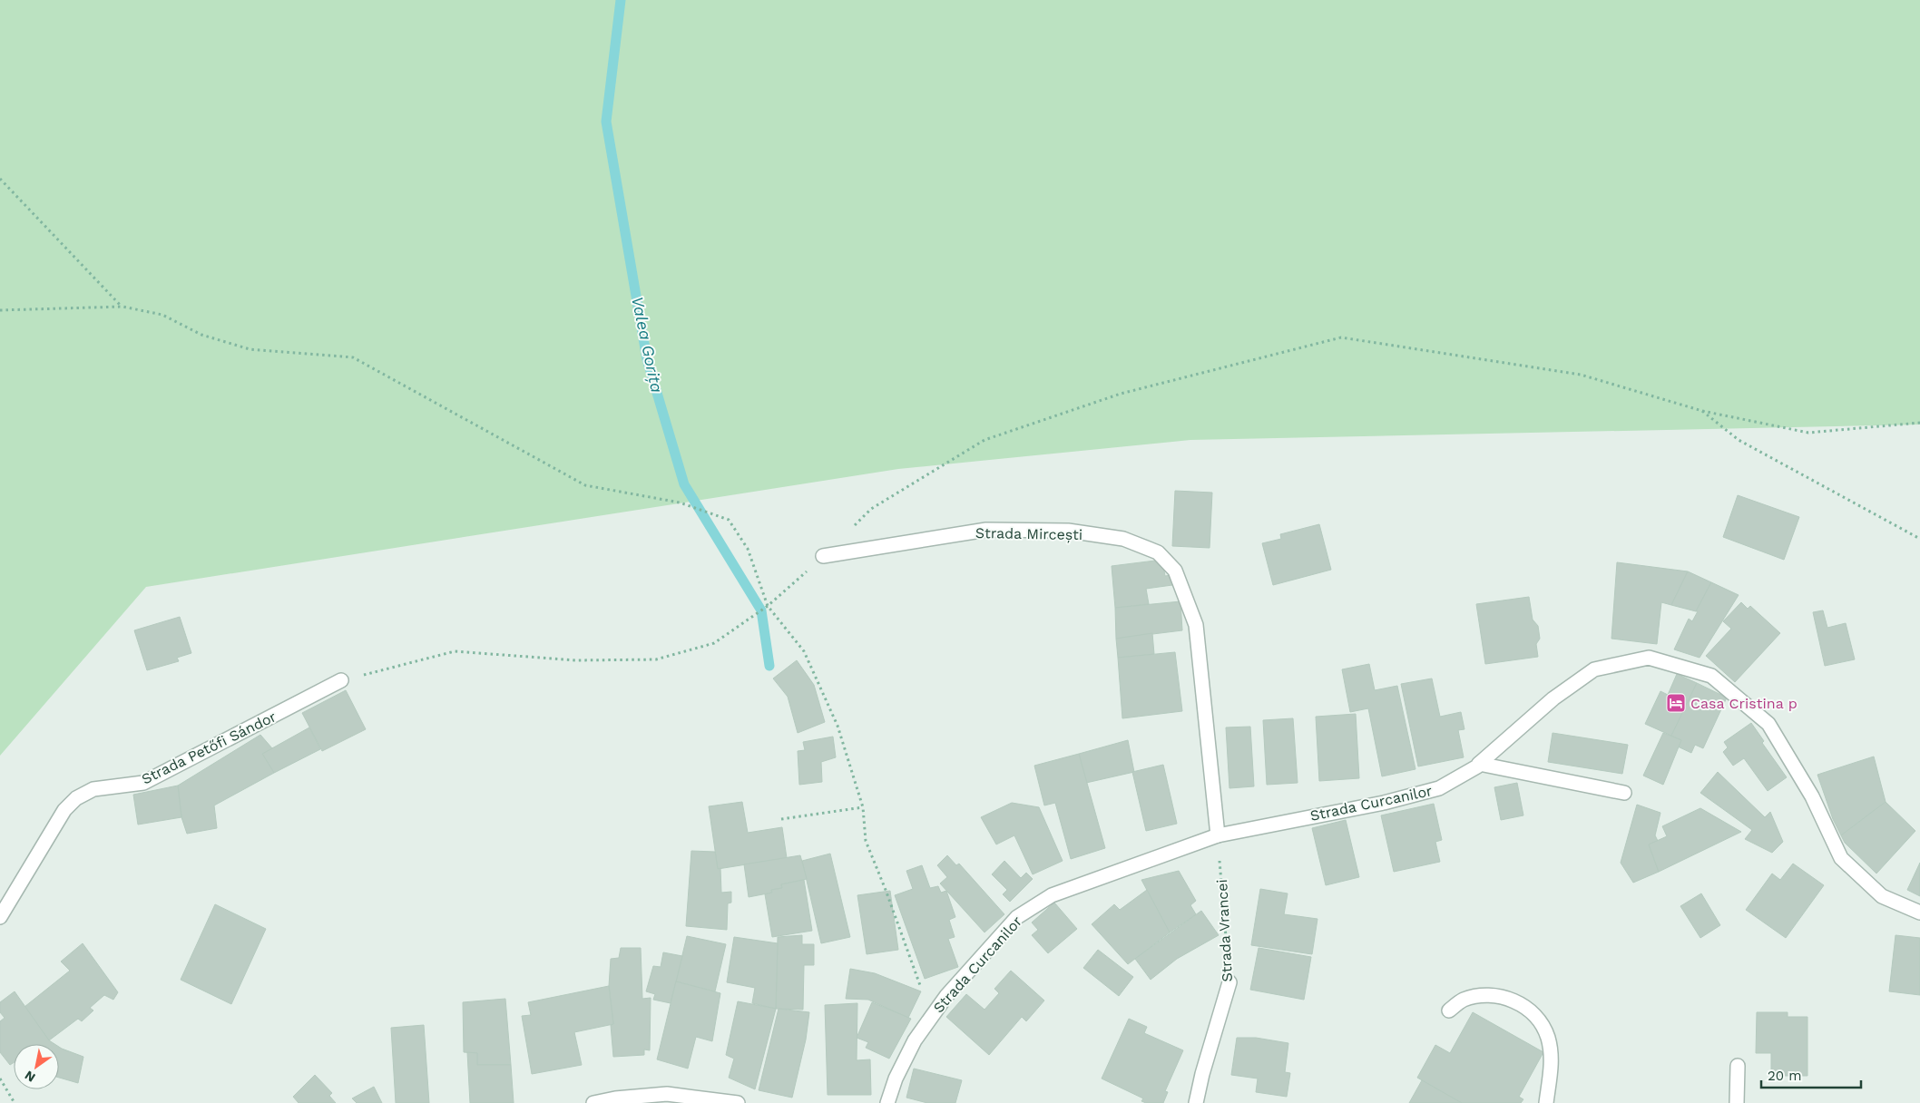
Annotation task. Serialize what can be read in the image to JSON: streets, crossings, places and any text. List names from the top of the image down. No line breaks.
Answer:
{"streets":{"street":["Strada Mircești","Strada Petőfi Sándor","Strada Curcanilor","Strada Vrancei"]},"crossings":[["Strada Mircești","Strada Curcanilor"],["Strada Mircești","Strada Vrancei"],["Strada Curcanilor","Strada Vrancei"]],"water":["Valea Gorița"],"places":{"hotel":["Casa Cristina p"]},"scale_bar":"20 m","north":"bottom left"}
